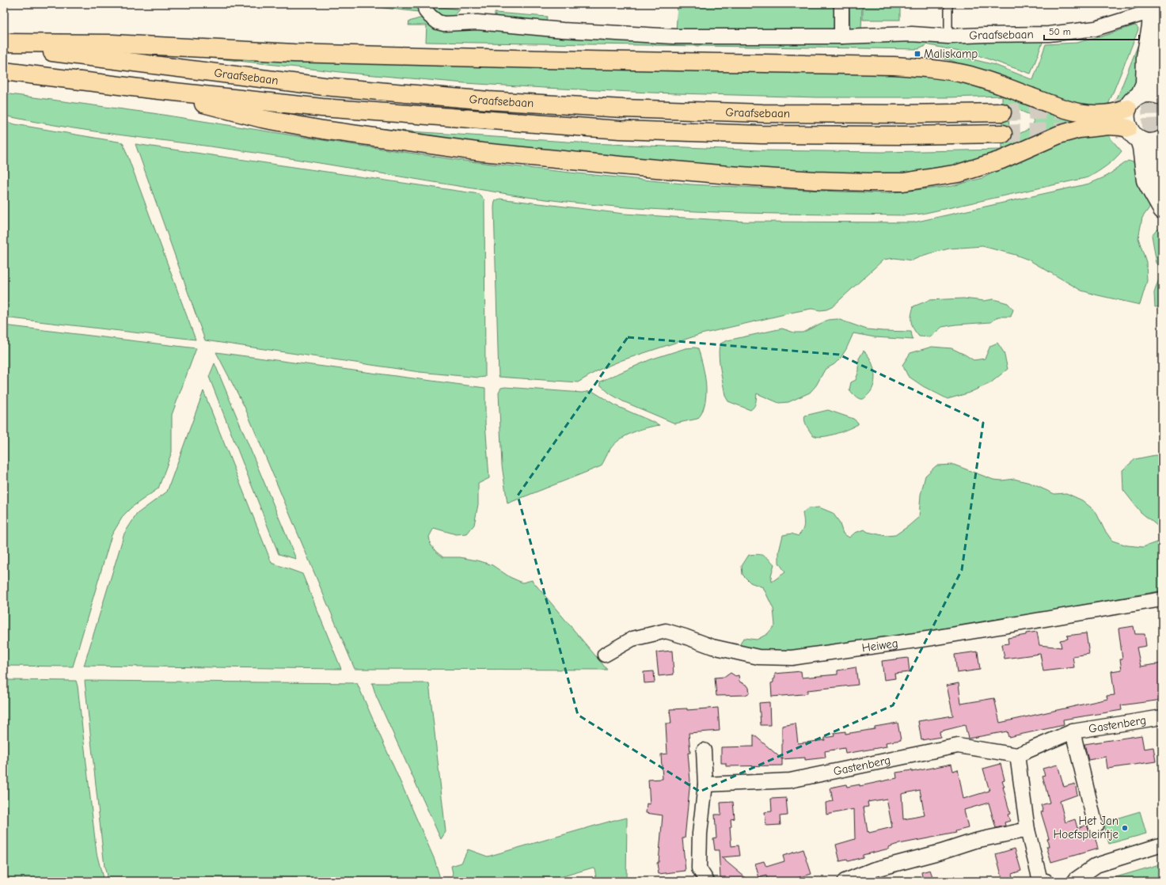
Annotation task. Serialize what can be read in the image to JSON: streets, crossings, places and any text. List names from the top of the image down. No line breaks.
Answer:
{"streets":{"highway":["Graafsebaan"],"street":["Heiweg","Gastenberg"]},"places":{"transit":["Maliskamp"],"other":["Het Jan Hoefspleintje"]},"scale_bar":"50 m"}
